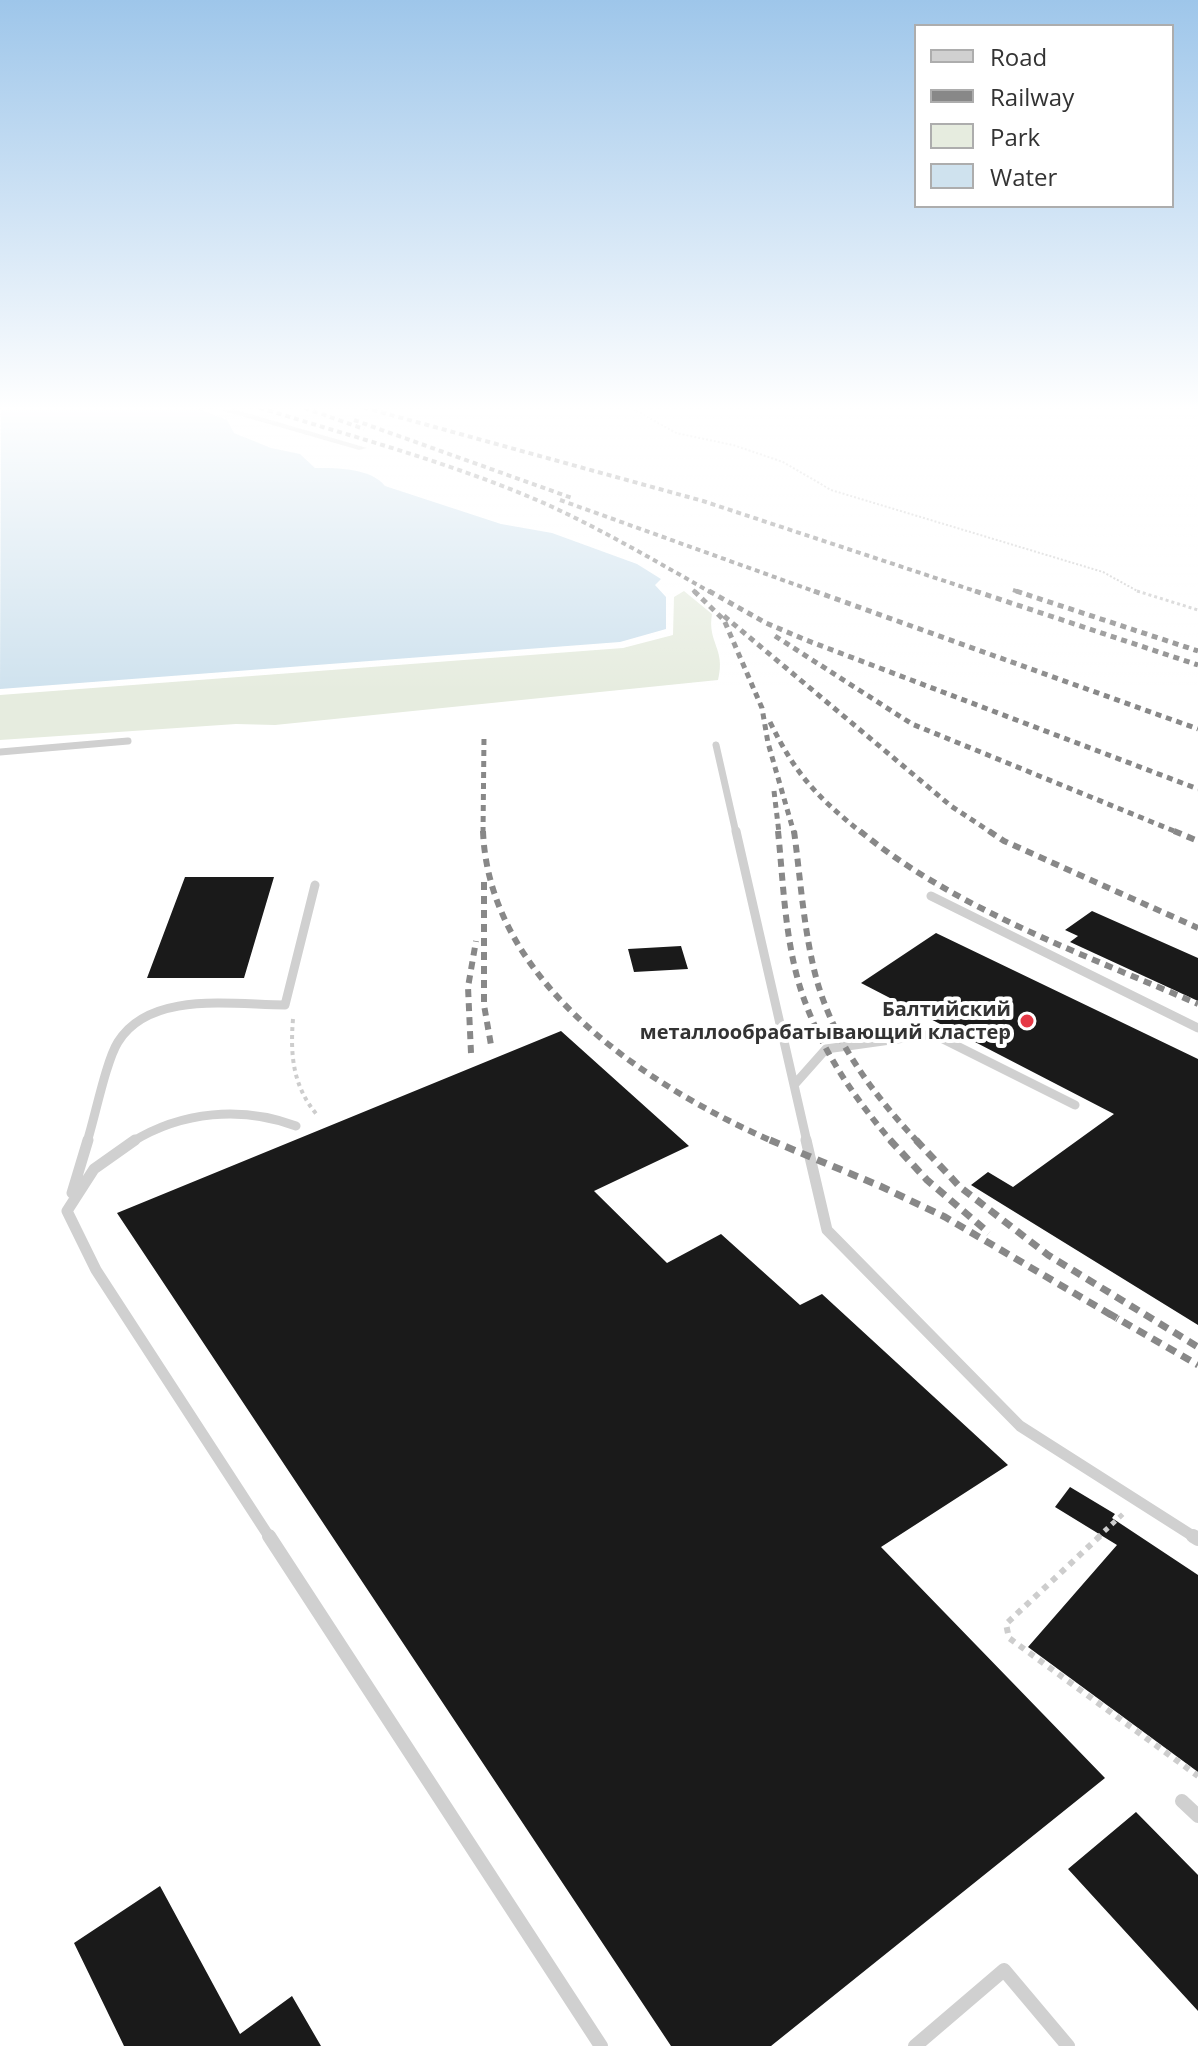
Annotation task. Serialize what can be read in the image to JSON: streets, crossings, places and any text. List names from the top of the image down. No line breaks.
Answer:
{"places":["Балтийский металлообрабатывающий кластер"],"legend":["Road","Railway","Park","Water"]}
